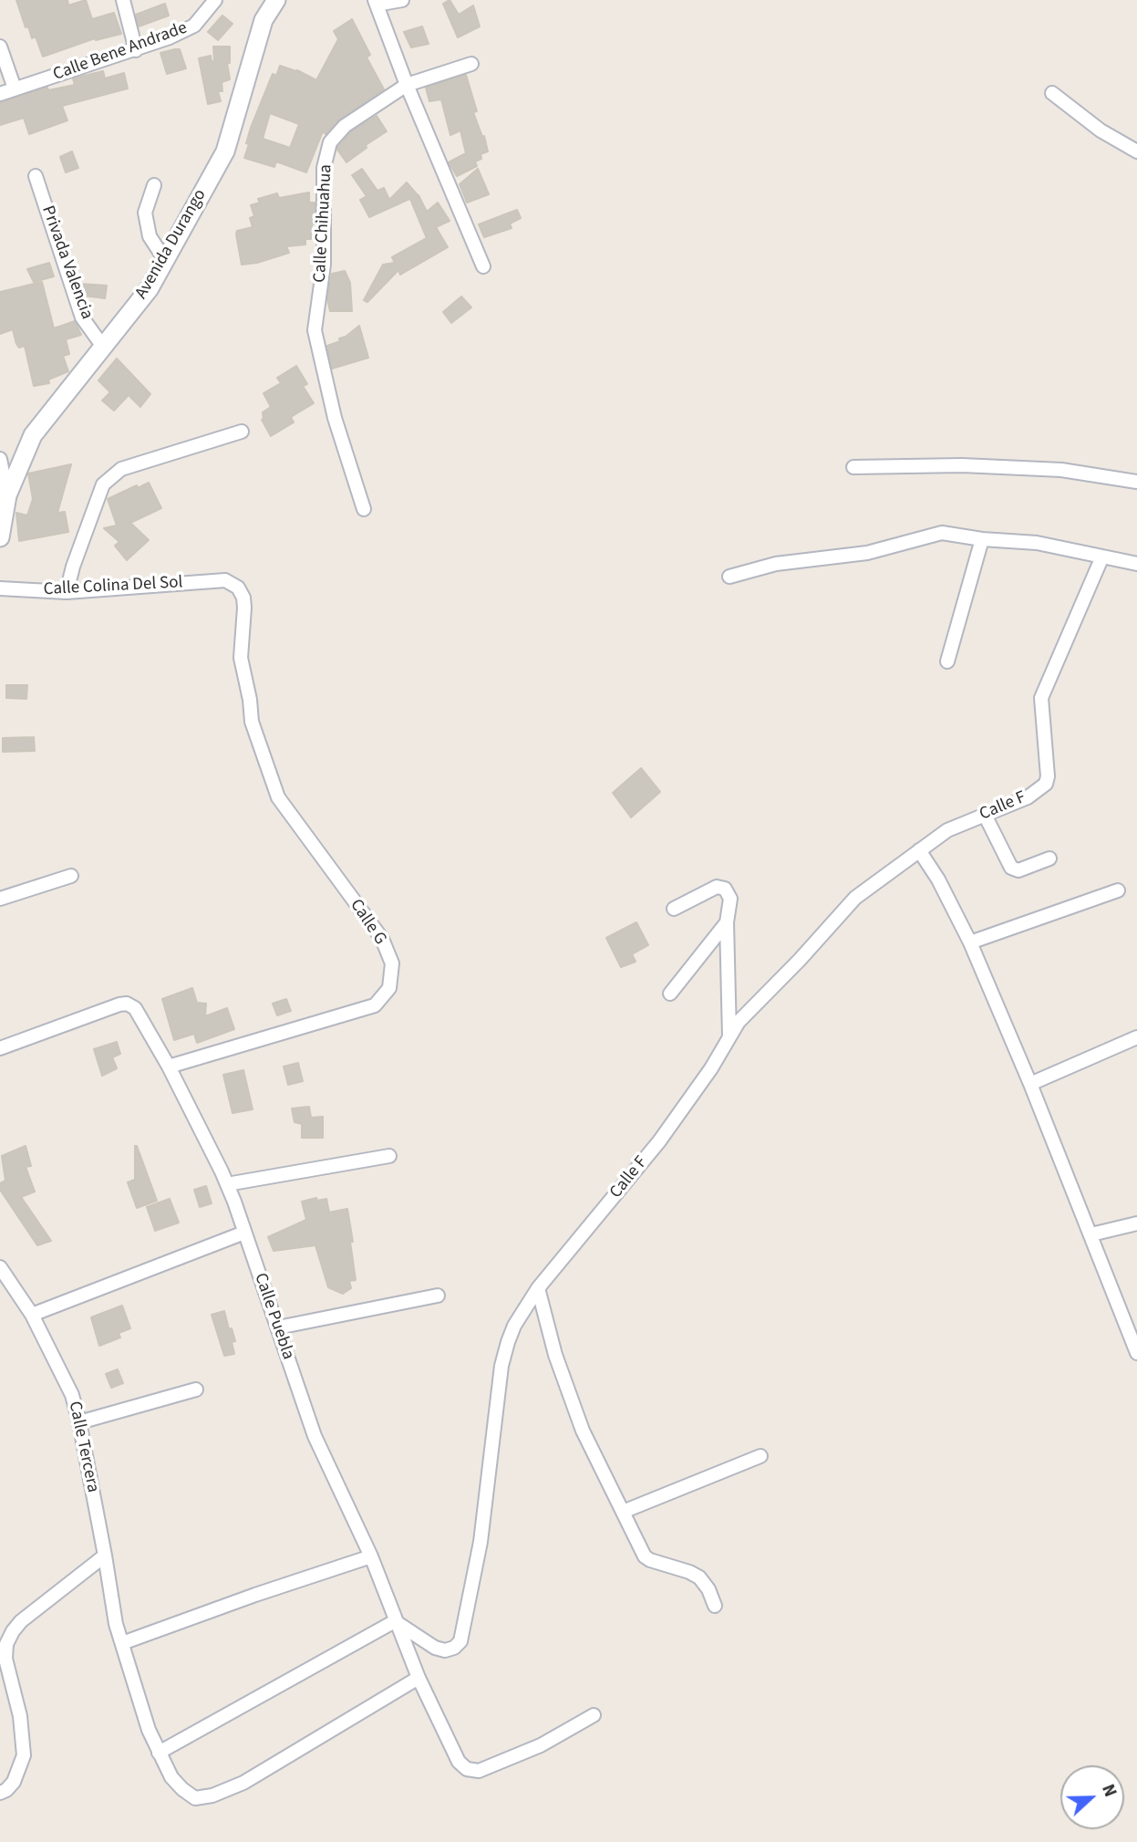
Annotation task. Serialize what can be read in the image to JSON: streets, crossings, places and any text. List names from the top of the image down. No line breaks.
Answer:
{"streets":{"main road":["Avenida Durango"],"street":["Calle Bene Andrade","Calle Chihuahua","Privada Valencia","Calle Colina Del Sol","Calle F","Calle G","Calle Puebla","Calle Tercera"]},"crossings":[["Avenida Durango","Privada Valencia"],["Calle Colina Del Sol","Calle G"],["Calle F","Calle Puebla"],["Calle G","Calle Puebla"],["Calle Puebla","Calle Tercera"]],"north":"right"}
